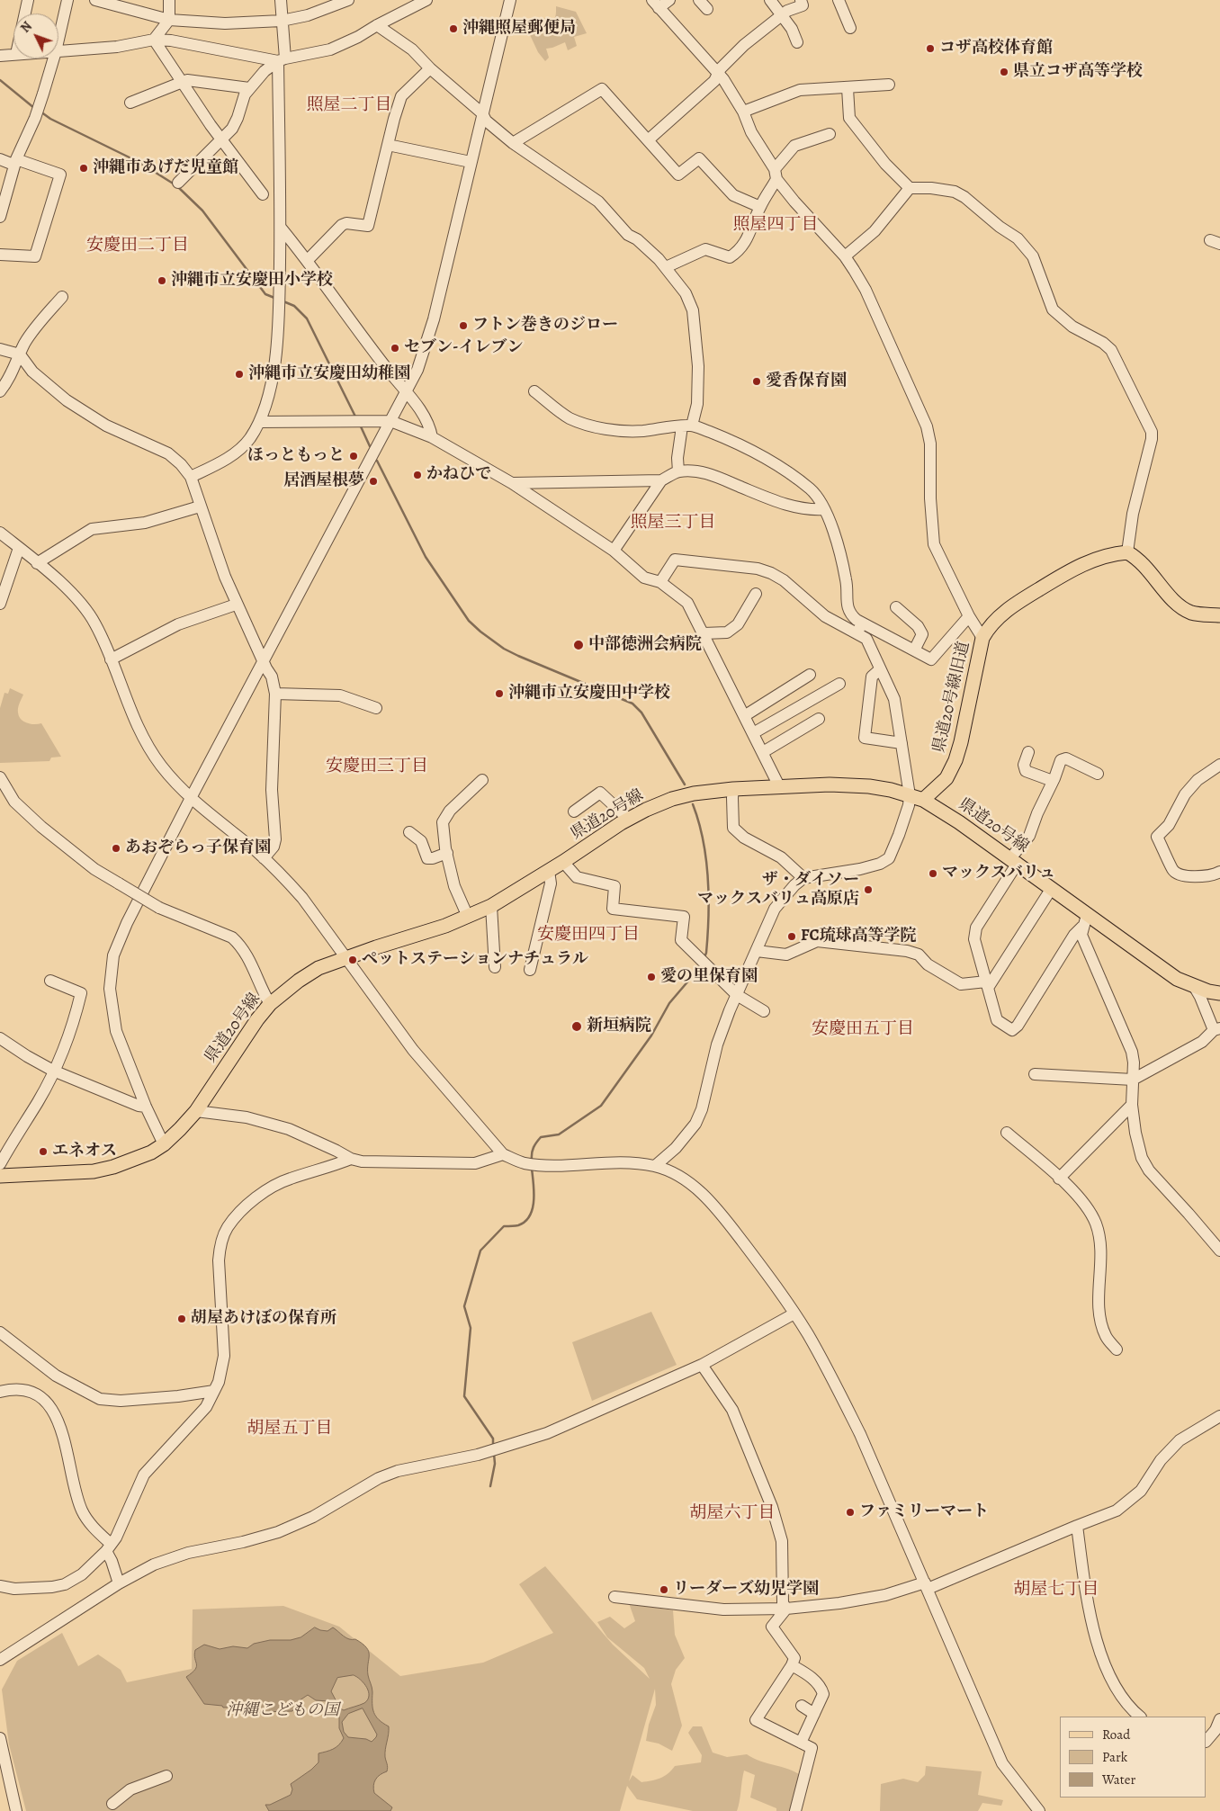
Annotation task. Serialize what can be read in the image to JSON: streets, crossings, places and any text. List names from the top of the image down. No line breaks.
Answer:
{"streets":{"main road":["県道20号線旧道","県道20号線"]},"crossings":[["県道20号線旧道","県道20号線"]],"districts":["照屋二丁目","照屋四丁目","安慶田二丁目","照屋三丁目","安慶田三丁目","安慶田四丁目","安慶田五丁目","胡屋五丁目","胡屋六丁目","胡屋七丁目"],"parks":["沖縄こどもの国"],"places":["沖縄照屋郵便局","コザ高校体育館","県立コザ高等学校","沖縄市あげだ児童館","沖縄市立安慶田小学校","フトン巻きのジロー","セブン-イレブン","沖縄市立安慶田幼稚園","愛香保育園","ほっともっと","かねひで","居酒屋根夢","中部徳洲会病院","沖縄市立安慶田中学校","あおぞらっ子保育園","マックスバリュ","ザ・ダイソー マックスバリュ高原店","FC琉球高等学院","ペットステーションナチュラル","愛の里保育園","新垣病院","エネオス","胡屋あけぼの保育所","ファミリーマート","リーダーズ幼児学園"],"legend":["Road","Park","Water"],"north":"top left"}
